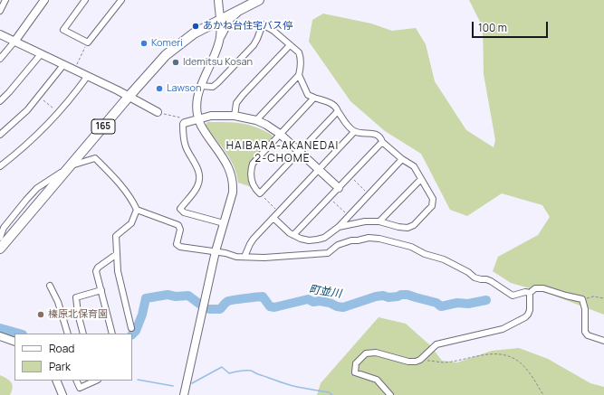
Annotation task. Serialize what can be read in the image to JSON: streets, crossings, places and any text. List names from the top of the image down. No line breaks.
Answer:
{"streets":{"highway":["165"]},"districts":["HAIBARA-AKANEDAI 2-CHOME"],"water":["町並川"],"places":["あかね台住宅バス停","Komeri","Idemitsu Kosan","Lawson","榛原北保育園"],"legend":["Road","Park"],"scale_bar":"100 m"}
